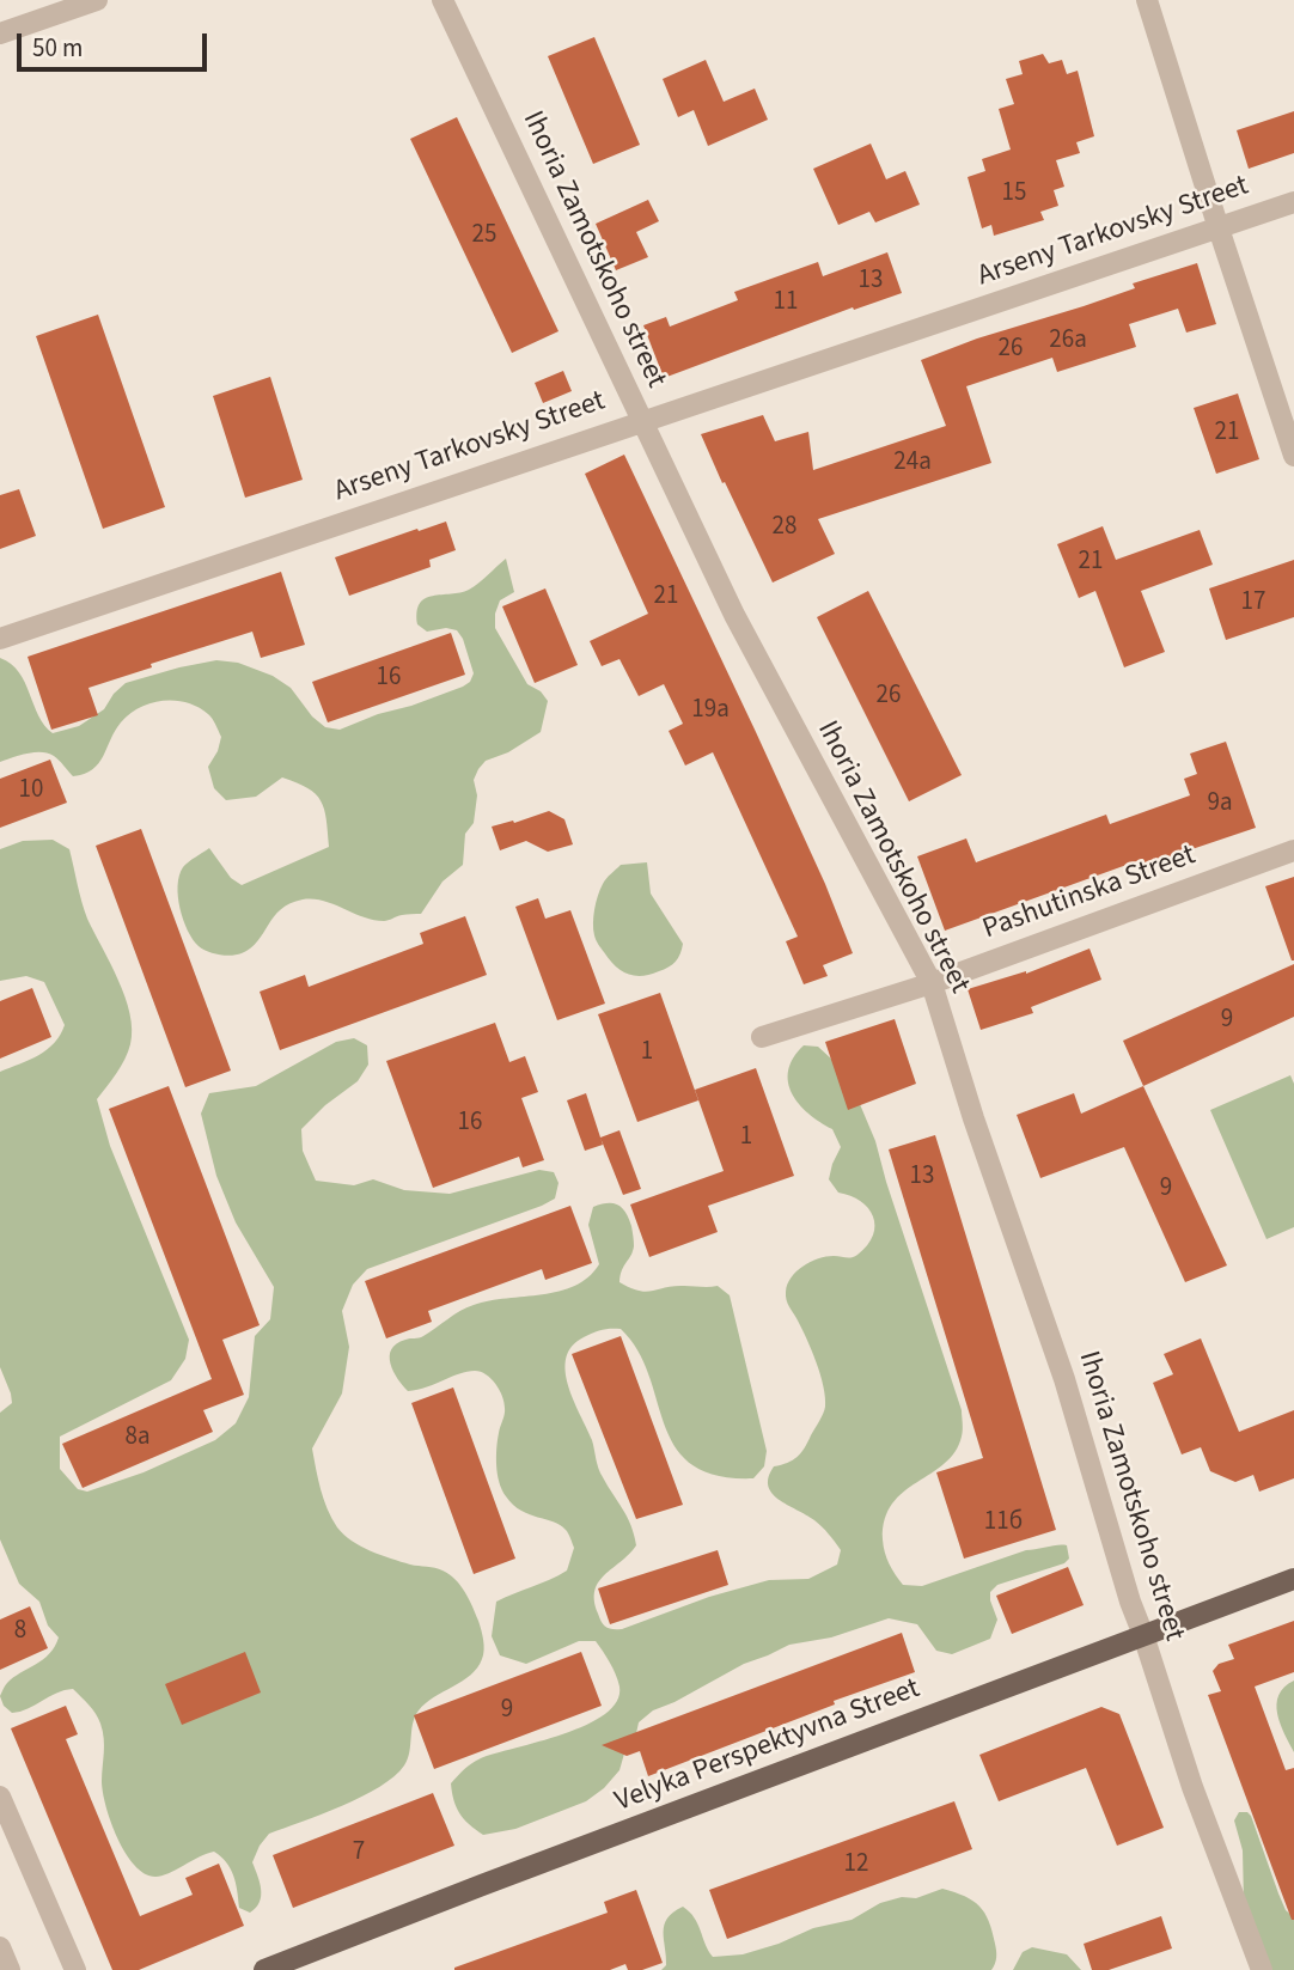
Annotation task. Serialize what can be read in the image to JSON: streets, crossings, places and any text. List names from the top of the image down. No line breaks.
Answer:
{"streets":{"main road":["Velyka Perspektyvna Street"],"street":["Arseny Tarkovsky Street","Ihoria Zamotskoho street","Pashutinska Street"]},"crossings":[["Arseny Tarkovsky Street","Ihoria Zamotskoho street"],["Ihoria Zamotskoho street","Pashutinska Street"],["Ihoria Zamotskoho street","Velyka Perspektyvna Street"]],"house_numbers":["15","25","13","11","26а","26","21","24а","28","21","21","17","16","26","19а","10","9а","9","1","16","1","13","9","8а","11б","8","9","7","12"],"scale_bar":"50 m"}
